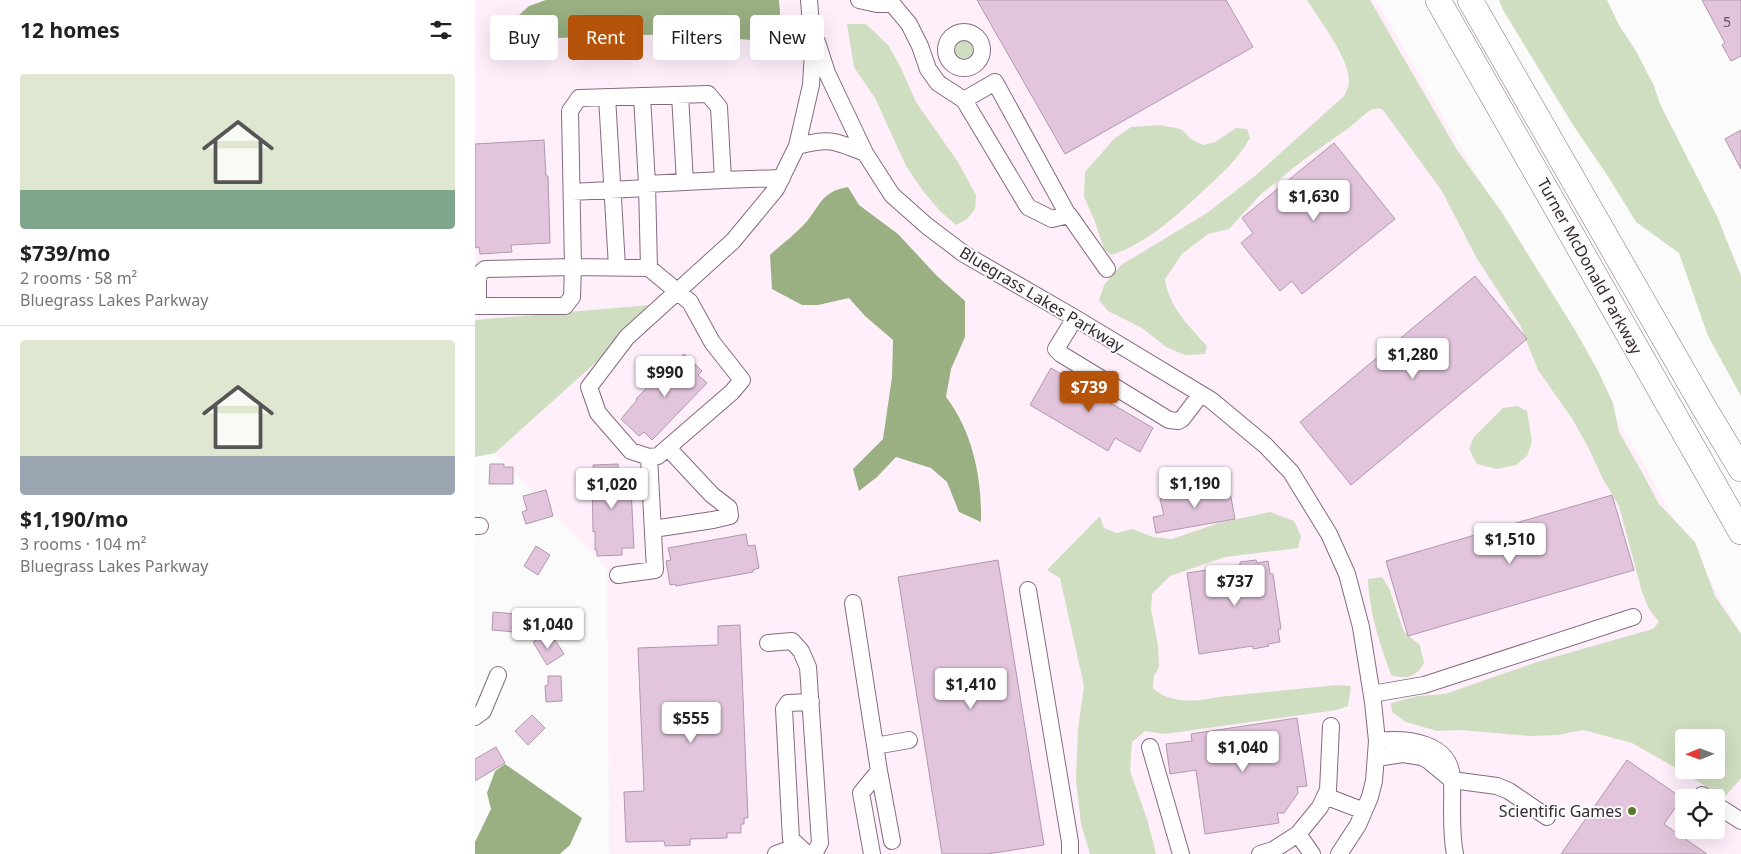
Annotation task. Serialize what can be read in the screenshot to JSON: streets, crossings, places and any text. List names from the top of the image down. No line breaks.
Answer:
{"streets":{"highway":["Turner McDonald Parkway"],"street":["Bluegrass Lakes Parkway"]},"places":["Scientific Games"],"house_numbers":["5"],"north":"left","page":{"heading":"12 homes","chip":["Buy","Rent","Filters","New"],"list":[{"name":"$739/mo","note":"2 rooms · 58 m² · Bluegrass Lakes Parkway"},{"name":"$1,190/mo","note":"3 rooms · 104 m² · Bluegrass Lakes Parkway"}],"price":["$1,630","$1,280","$990","$739","$1,190","$1,020","$1,510","$737","$1,040","$1,410","$555","$1,040"]}}
